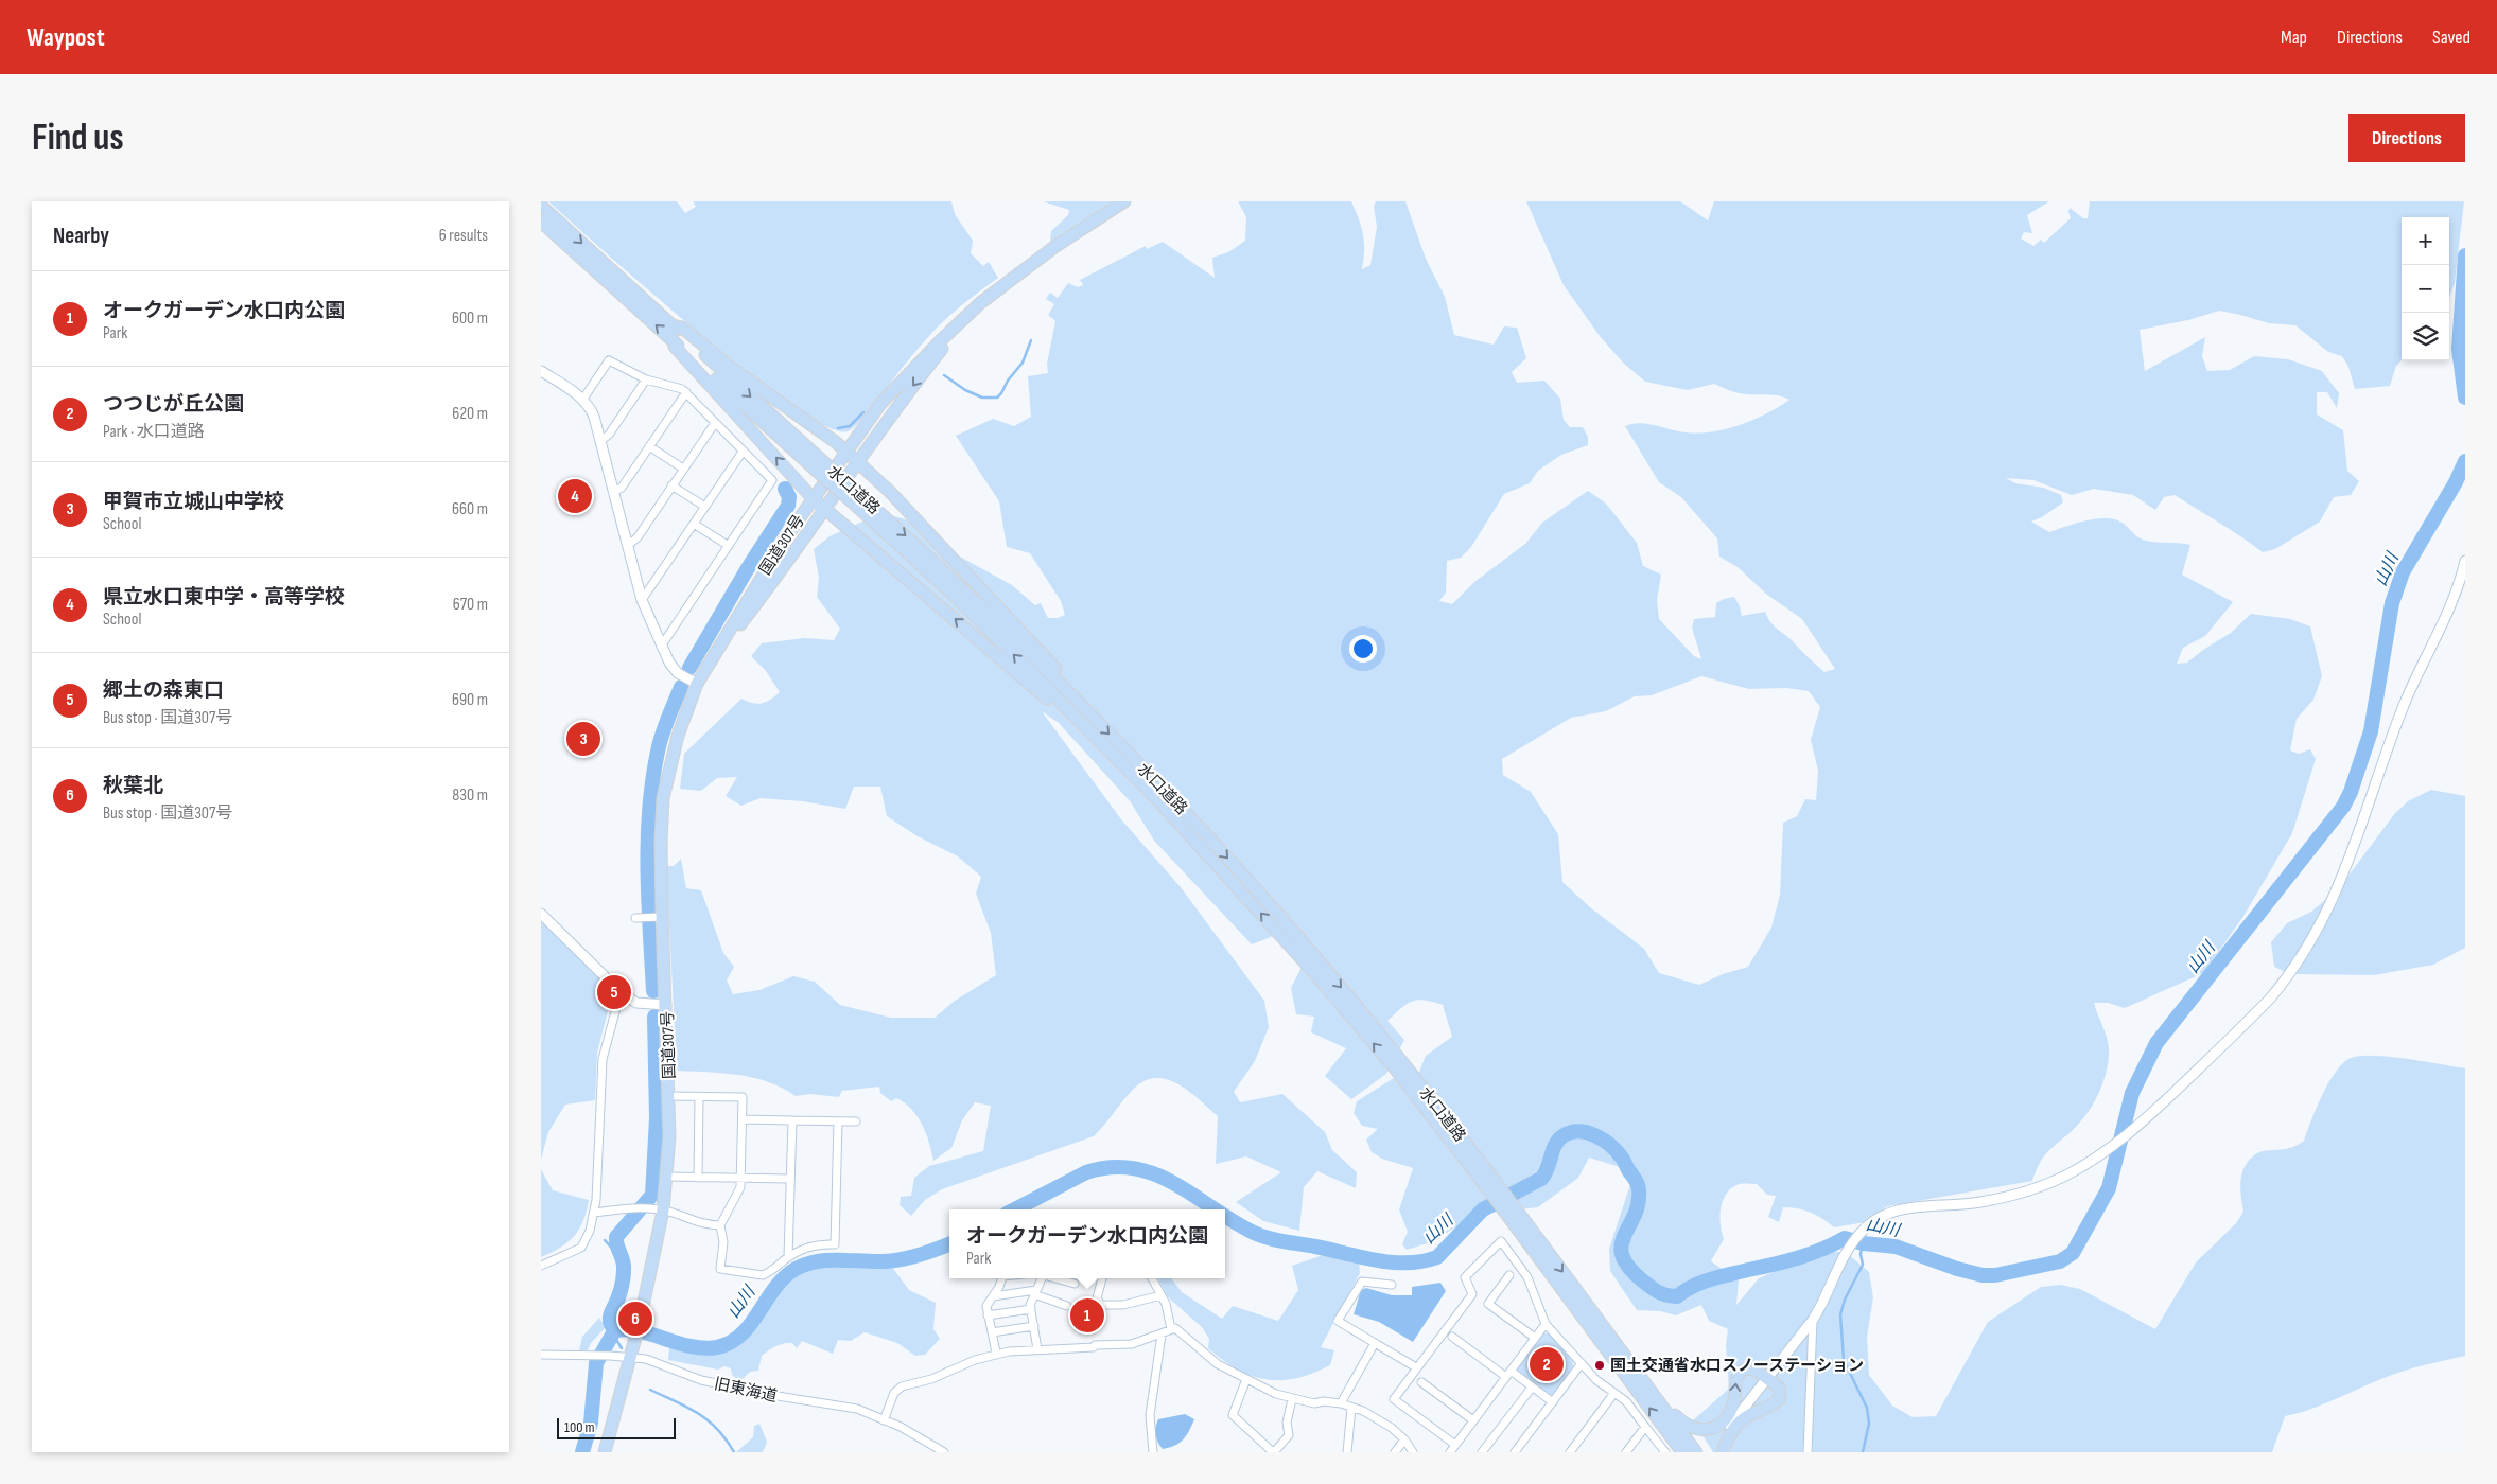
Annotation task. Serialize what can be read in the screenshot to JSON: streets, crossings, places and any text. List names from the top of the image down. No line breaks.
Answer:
{"streets":{"highway":["水口道路","国道307号"],"street":["旧東海道"]},"crossings":[["国道307号","旧東海道"]],"water":["山川"],"places":["国土交通省水口スノーステーション"],"scale_bar":"100 m","page":{"header":"Waypost","nav":["Map","Directions","Saved"],"buttons":"Directions","title":"Find us","heading":["Nearby","6 results"],"map_buttons":["+","−"],"list":[{"mark":"1","name":"オークガーデン水口内公園","note":"Park","value":"600 m"},{"mark":"2","name":"つつじが丘公園","note":"Park · 水口道路","value":"620 m"},{"mark":"3","name":"甲賀市立城山中学校","note":"School","value":"660 m"},{"mark":"4","name":"県立水口東中学・高等学校","note":"School","value":"670 m"},{"mark":"5","name":"郷土の森東口","note":"Bus stop · 国道307号","value":"690 m"},{"mark":"6","name":"秋葉北","note":"Bus stop · 国道307号","value":"830 m"}],"pins":["4","3","5","1","6","2"],"popup":["オークガーデン水口内公園","Park"],"scale":"100 m"}}
